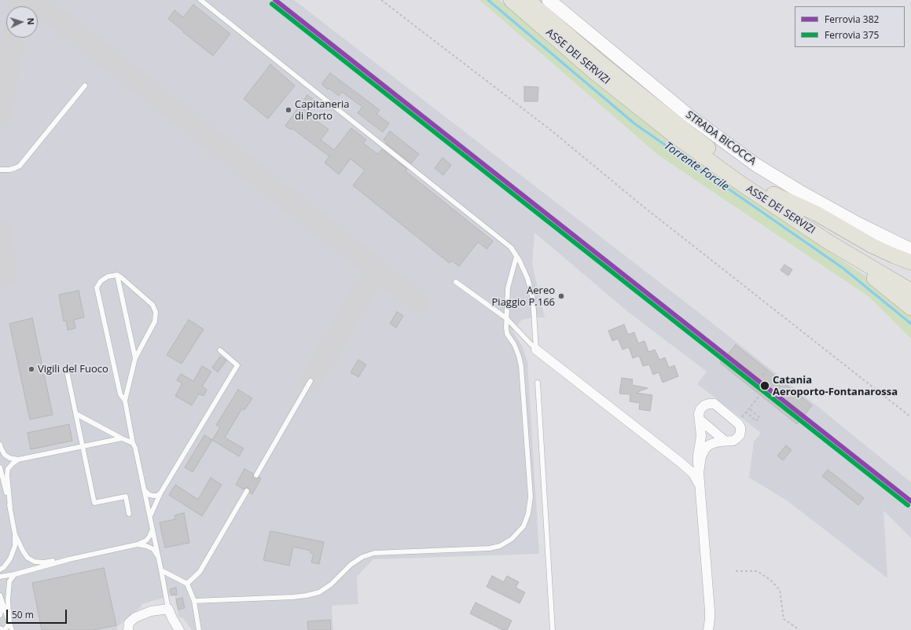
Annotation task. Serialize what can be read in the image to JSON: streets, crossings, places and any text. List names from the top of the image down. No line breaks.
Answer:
{"streets":{"main road":["ASSE DEI SERVIZI","STRADA BICOCCA"]},"water":["Torrente Forcile"],"places":["Capitaneria di Porto","Aereo Piaggio P.166","Vigili del Fuoco","Catania Aeroporto-Fontanarossa"],"lines":["rail line 382","rail line 375"],"legend":["Ferrovia 382","Ferrovia 375"],"scale_bar":"50 m","north":"right"}
